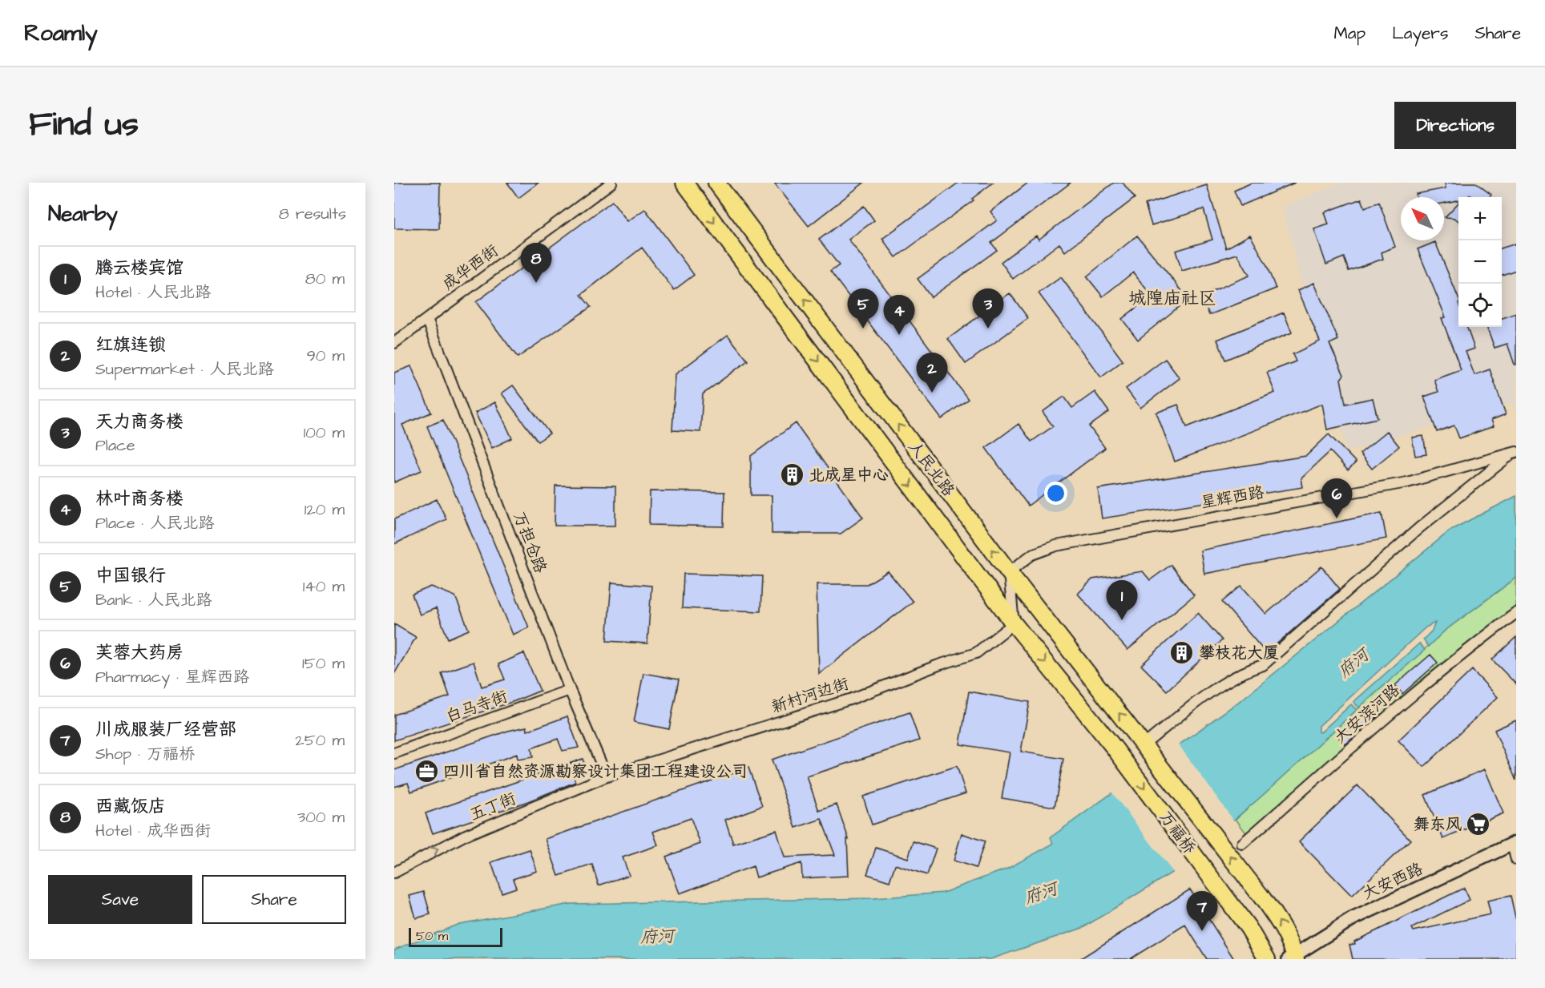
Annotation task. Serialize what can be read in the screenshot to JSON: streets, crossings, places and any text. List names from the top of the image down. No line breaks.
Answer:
{"streets":{"main road":["人民北路","万福桥"],"street":["成华西街","星辉西路","万担仓路","新村河边街","白马寺街","大安滨河路","五丁街","大安西路"]},"crossings":[["成华西街","万担仓路"],["人民北路","星辉西路"],["人民北路","新村河边街"],["人民北路","万福桥"],["万担仓路","新村河边街"],["万担仓路","白马寺街"],["万担仓路","五丁街"],["新村河边街","五丁街"],["万福桥","大安西路"]],"one_way":["五丁街"],"districts":["城隍庙社区"],"water":["府河"],"places":{"building":["北成星中心","攀枝花大厦"],"office":["四川省自然资源勘察设计集团工程建设公司"],"supermarket":["舞东风"]},"scale_bar":"50 m","north":"top left","page":{"header":"Roamly","nav":["Map","Layers","Share"],"title":"Find us","buttons":["Directions",["Save","Share"]],"heading":["Nearby","8 results"],"map_buttons":["+","−"],"pins":["8","3","5","4","2","6","1","7"],"list":[{"mark":"1","name":"腾云楼宾馆","note":"Hotel · 人民北路","value":"80 m"},{"mark":"2","name":"红旗连锁","note":"Supermarket · 人民北路","value":"90 m"},{"mark":"3","name":"天力商务楼","note":"Place","value":"100 m"},{"mark":"4","name":"林叶商务楼","note":"Place · 人民北路","value":"120 m"},{"mark":"5","name":"中国银行","note":"Bank · 人民北路","value":"140 m"},{"mark":"6","name":"芙蓉大药房","note":"Pharmacy · 星辉西路","value":"150 m"},{"mark":"7","name":"川成服装厂经营部","note":"Shop · 万福桥","value":"250 m"},{"mark":"8","name":"西藏饭店","note":"Hotel · 成华西街","value":"300 m"}],"scale":"50 m"}}
